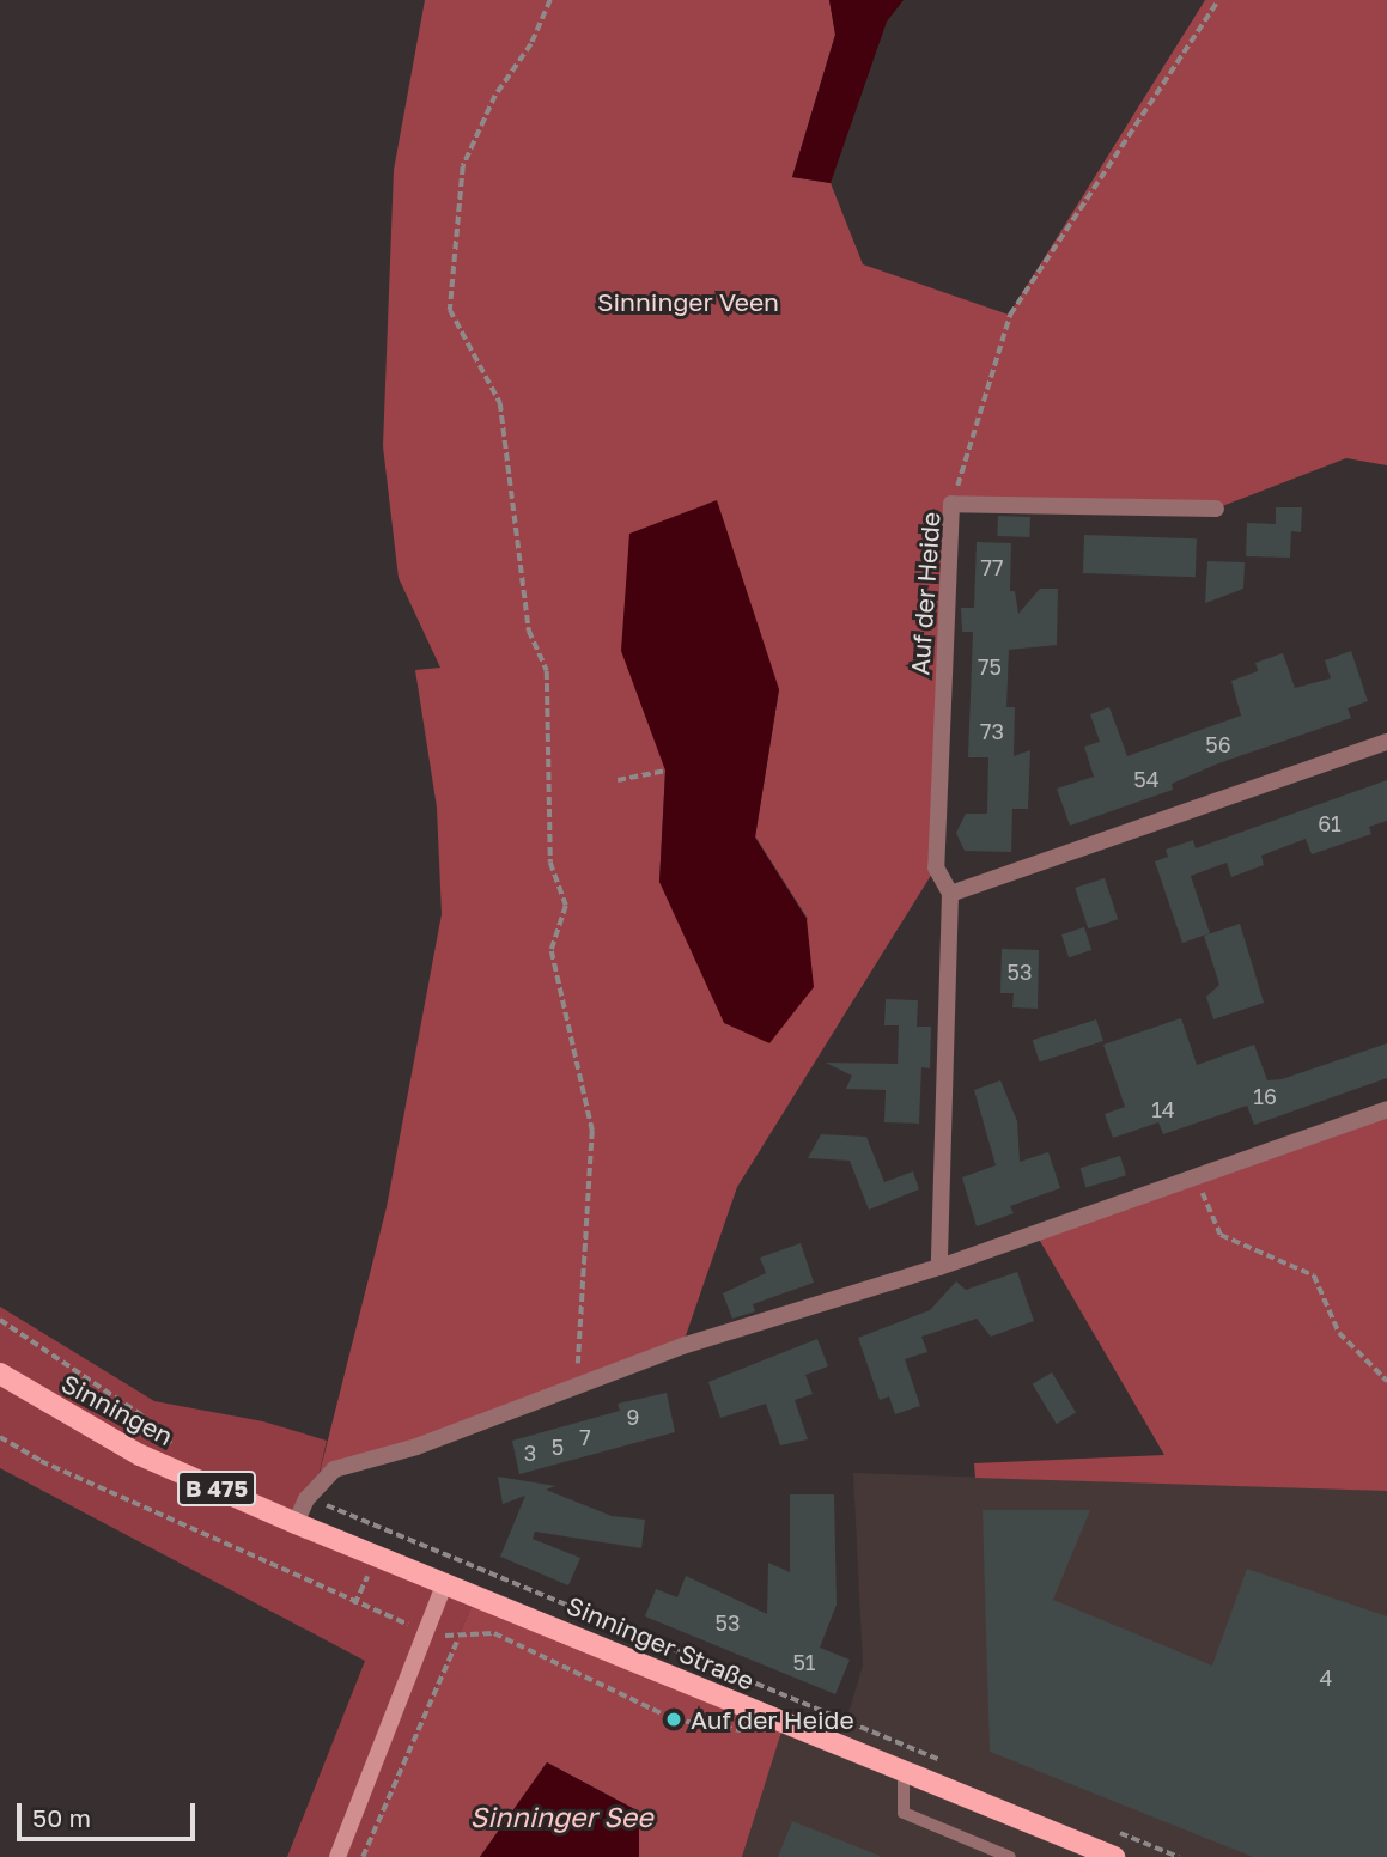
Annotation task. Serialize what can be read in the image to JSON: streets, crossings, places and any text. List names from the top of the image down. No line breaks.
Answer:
{"streets":{"main road":["Sinningen","B 475","Sinninger Straße"],"street":["Auf der Heide"]},"crossings":[["Sinningen","Sinninger Straße"]],"water":["Sinninger See"],"parks":["Sinninger Veen"],"places":["Auf der Heide"],"house_numbers":["77","75","73","56","54","61","53","16","14","9","7","5","3","53","51","4"],"scale_bar":"50 m"}
